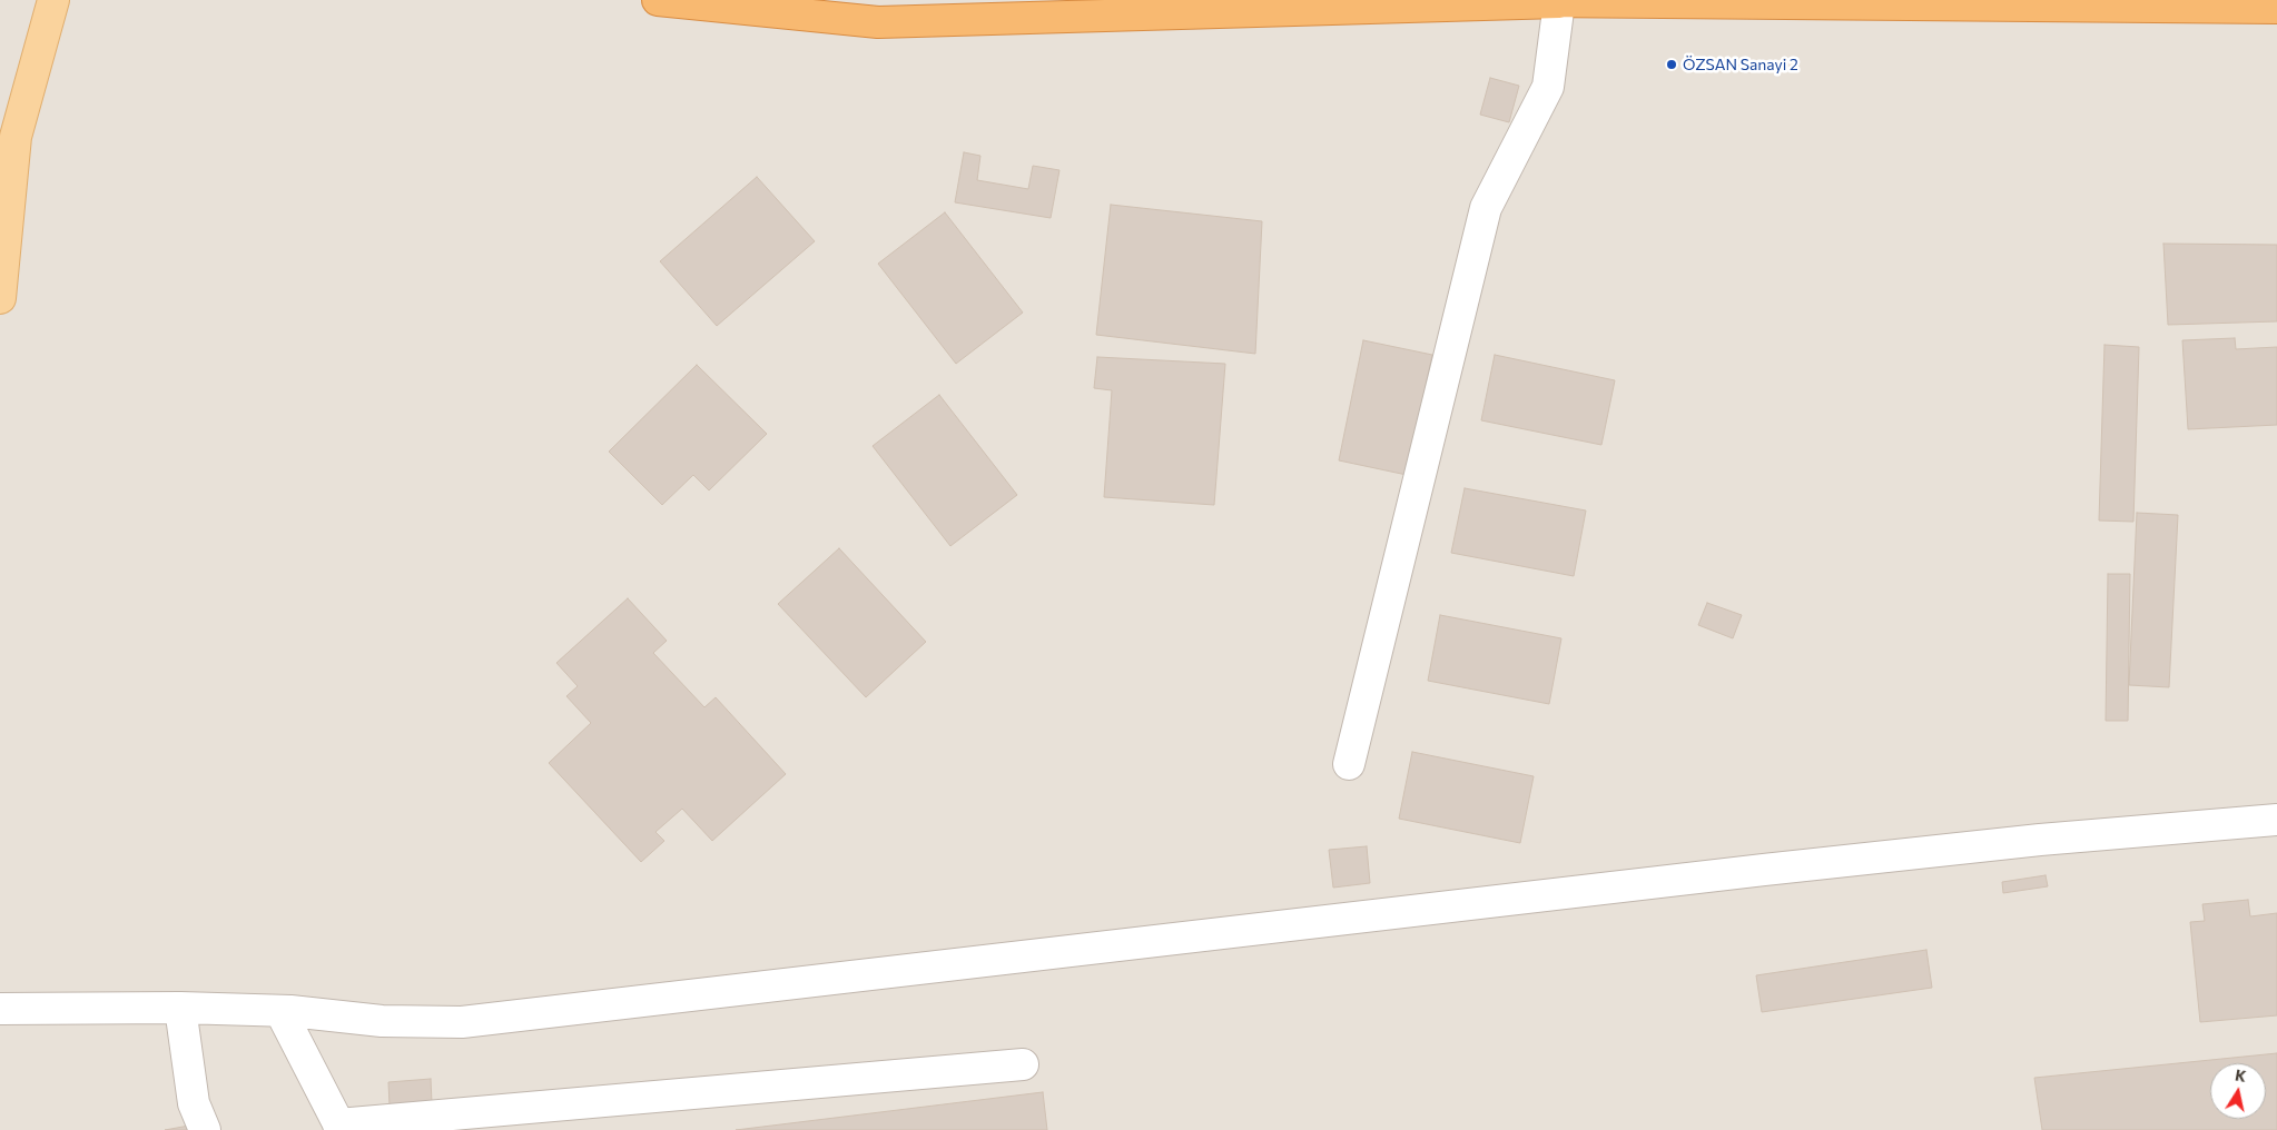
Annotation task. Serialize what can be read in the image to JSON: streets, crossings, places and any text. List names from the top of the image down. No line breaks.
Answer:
{"places":["ÖZSAN Sanayi 2"],"north":"top"}
